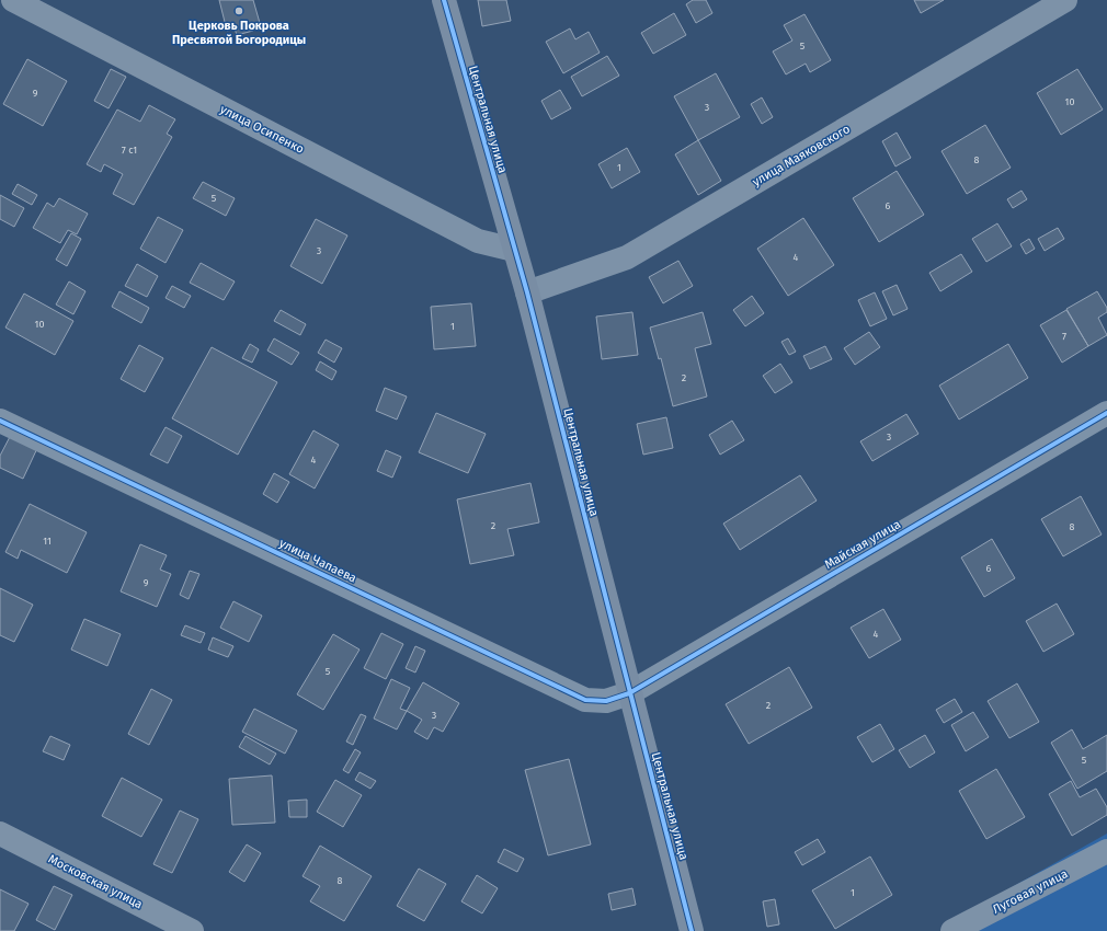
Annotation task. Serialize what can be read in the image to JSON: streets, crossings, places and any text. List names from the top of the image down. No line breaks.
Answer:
{"streets":{"street":["Центральная улица","улица Осипенко","улица Маяковского","Майская улица","улица Чапаева","Московская улица","Луговая улица"]},"crossings":[["Центральная улица","улица Осипенко"],["Центральная улица","улица Маяковского"],["Центральная улица","Майская улица"],["Центральная улица","улица Чапаева"],["Майская улица","улица Чапаева"]],"places":["Церковь Покрова Пресвятой Богородицы"],"house_numbers":["5","9","10","3","7 с1","8","1","5","6","3","4","10","1","7","2","3","4","2","8","11","6","9","4","5","2","3","5","8","1"]}
